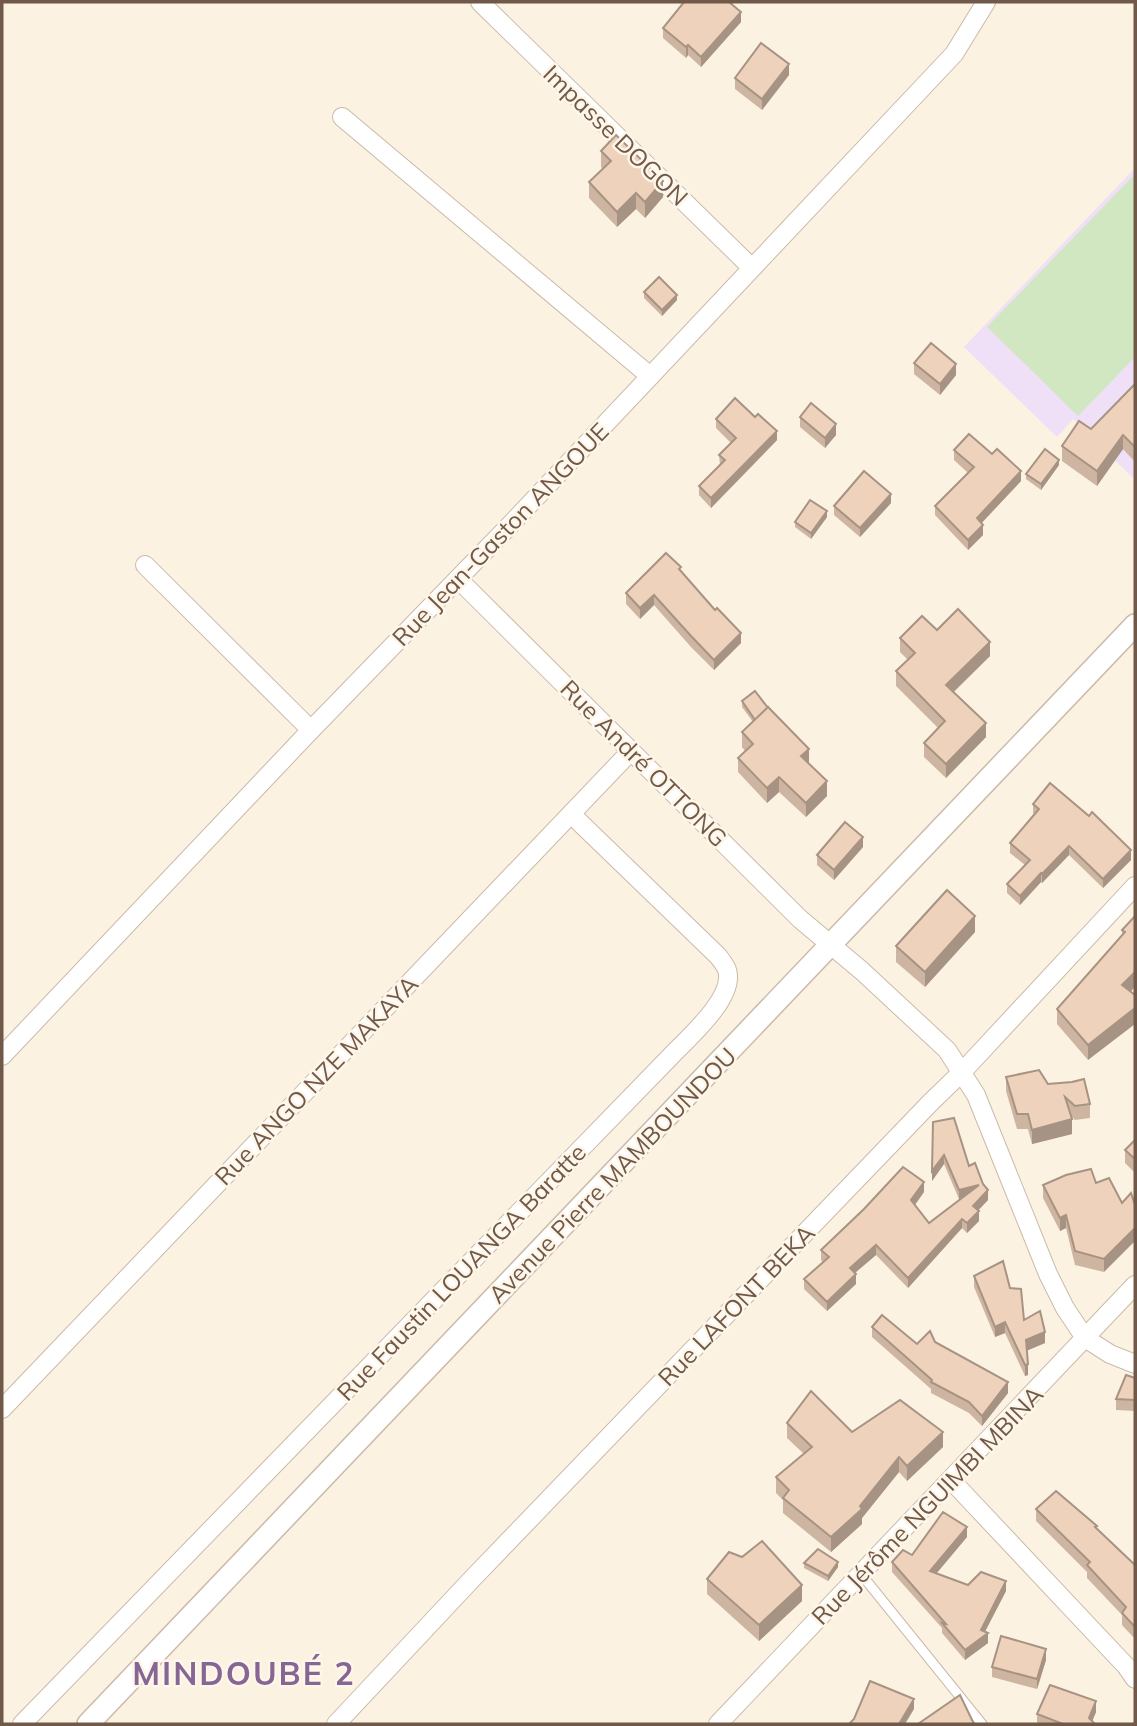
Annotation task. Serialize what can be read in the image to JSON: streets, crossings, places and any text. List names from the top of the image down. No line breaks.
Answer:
{"streets":{"street":["Impasse DOGON","Rue Jean-Gaston ANGOUE","Rue André OTTONG","Rue ANGO NZE MAKAYA","Avenue Pierre MAMBOUNDOU","Rue Faustin LOUANGA Baratte","Rue LAFONT BEKA","Rue Jérôme NGUIMBI MBINA"]},"crossings":[["Impasse DOGON","Rue Jean-Gaston ANGOUE"],["Rue Jean-Gaston ANGOUE","Rue André OTTONG"],["Rue André OTTONG","Rue ANGO NZE MAKAYA"],["Rue André OTTONG","Avenue Pierre MAMBOUNDOU"],["Rue André OTTONG","Rue LAFONT BEKA"],["Rue André OTTONG","Rue Jérôme NGUIMBI MBINA"],["Rue ANGO NZE MAKAYA","Rue Faustin LOUANGA Baratte"]],"districts":["MINDOUBÉ 2"]}
